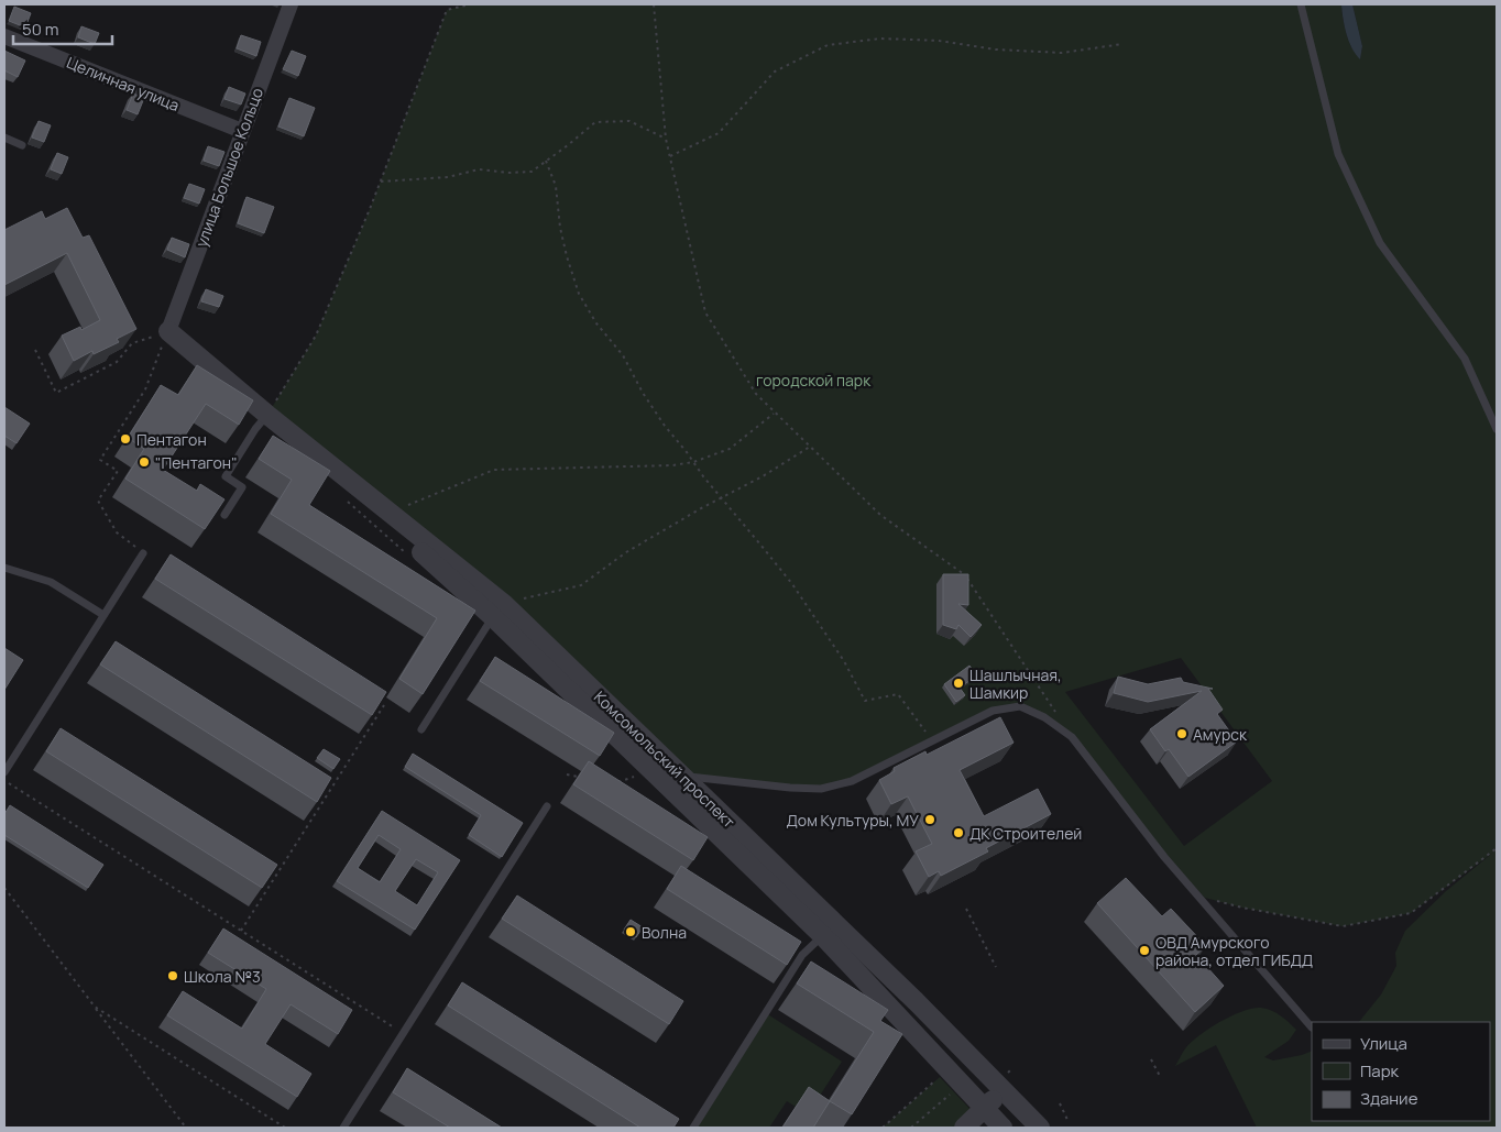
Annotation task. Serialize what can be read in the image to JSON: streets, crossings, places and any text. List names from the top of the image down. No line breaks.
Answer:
{"streets":{"street":["Целинная улица","улица Большое Кольцо","Комсомольский проспект"]},"crossings":[["Целинная улица","улица Большое Кольцо"],["улица Большое Кольцо","Комсомольский проспект"]],"parks":["городской парк"],"places":["Пентагон","\"Пентагон\"","Шашлычная, Шамкир","Амурск","Дом Культуры, МУ","ДК Строителей","Волна","ОВД Амурского района, отдел ГИБДД","Школа №3"],"legend":["Улица","Парк","Здание"],"scale_bar":"50 m"}
